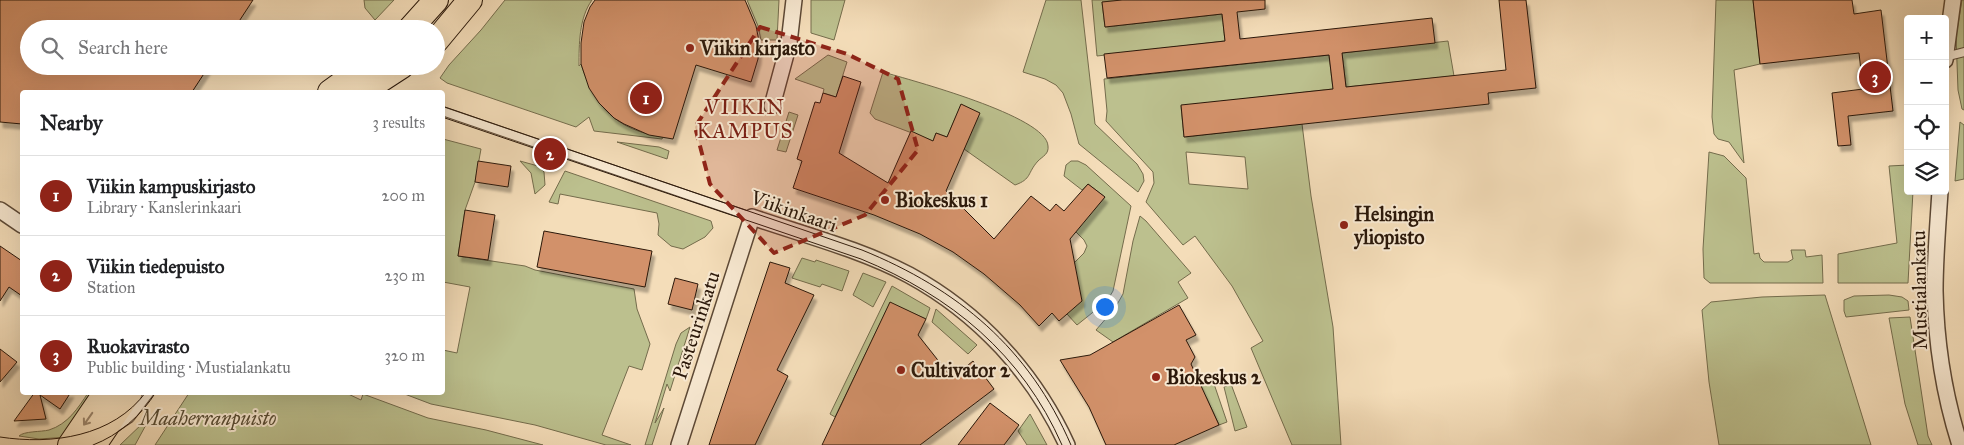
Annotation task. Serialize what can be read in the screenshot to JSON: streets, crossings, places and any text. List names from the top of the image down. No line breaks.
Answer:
{"streets":{"street":["Viikinkaari","Mustialankatu","Pasteurinkatu"]},"crossings":[["Viikinkaari","Pasteurinkatu"]],"districts":["VIIKIN KAMPUS"],"parks":["Maaherranpuisto"],"places":["Viikin kirjasto","Biokeskus 1","Helsingin yliopisto","Cultivator 2","Biokeskus 2"],"page":{"map_buttons":["+","−"],"search":"Search here","pins":["3","1","2"],"heading":["Nearby","3 results"],"list":[{"mark":"1","name":"Viikin kampuskirjasto","note":"Library · Kanslerinkaari","value":"200 m"},{"mark":"2","name":"Viikin tiedepuisto","note":"Station","value":"230 m"},{"mark":"3","name":"Ruokavirasto","note":"Public building · Mustialankatu","value":"320 m"}]}}
